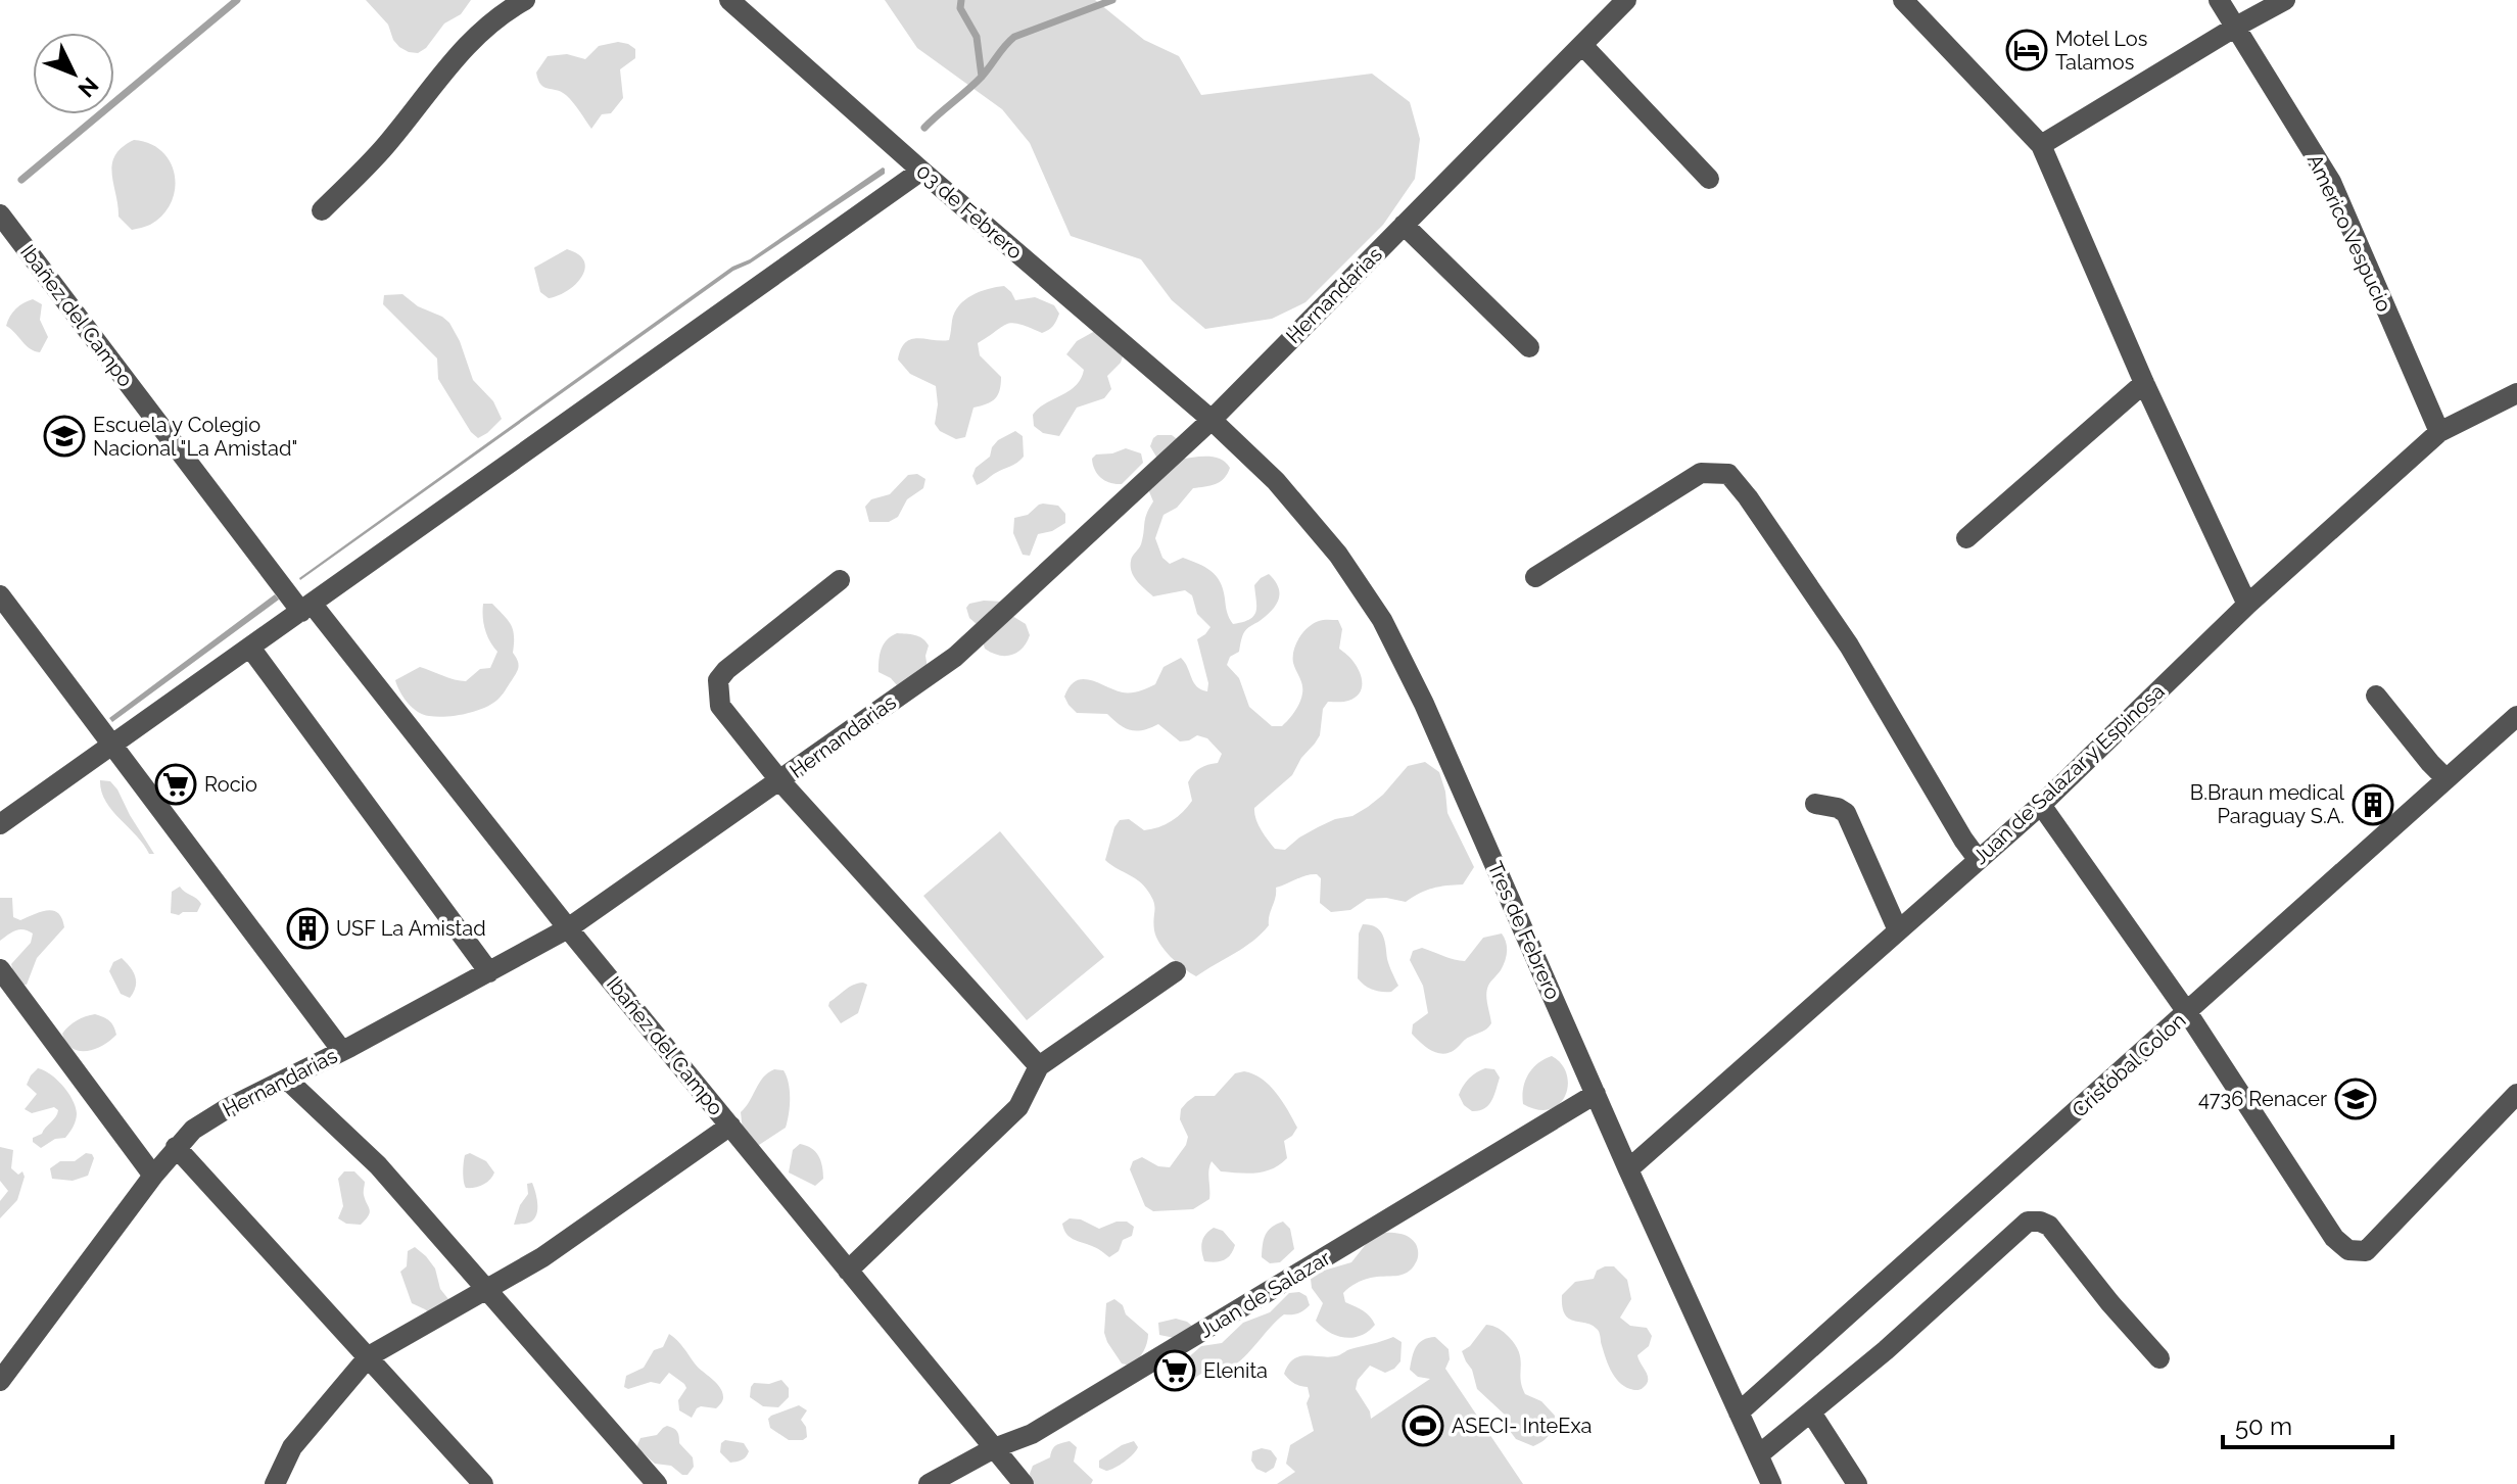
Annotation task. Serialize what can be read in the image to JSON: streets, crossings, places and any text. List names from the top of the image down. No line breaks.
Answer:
{"streets":{"street":["03 de Febrero","Americo Vespucio","Hernandarias","Ibañez del Campo","Juan de Salazar y Espinosa","Tres de Febrero","Cristóbal Colon","Juan de Salazar"]},"crossings":[["03 de Febrero","Hernandarias"],["03 de Febrero","Tres de Febrero"],["Americo Vespucio","Juan de Salazar y Espinosa"],["Hernandarias","Ibañez del Campo"],["Hernandarias","Tres de Febrero"],["Ibañez del Campo","Juan de Salazar"],["Juan de Salazar y Espinosa","Tres de Febrero"],["Tres de Febrero","Cristóbal Colon"],["Tres de Febrero","Juan de Salazar"]],"places":{"hotel":["Motel Los Talamos"],"school or university":["Escuela y Colegio Nacional \"La Amistad\"","4736 Renacer"],"supermarket":["Rocio","Elenita"],"building":["B.Braun medical Paraguay S.A.","USF La Amistad"],"sports":["ASECI- InteExa"]},"scale_bar":"50 m","north":"bottom right"}
